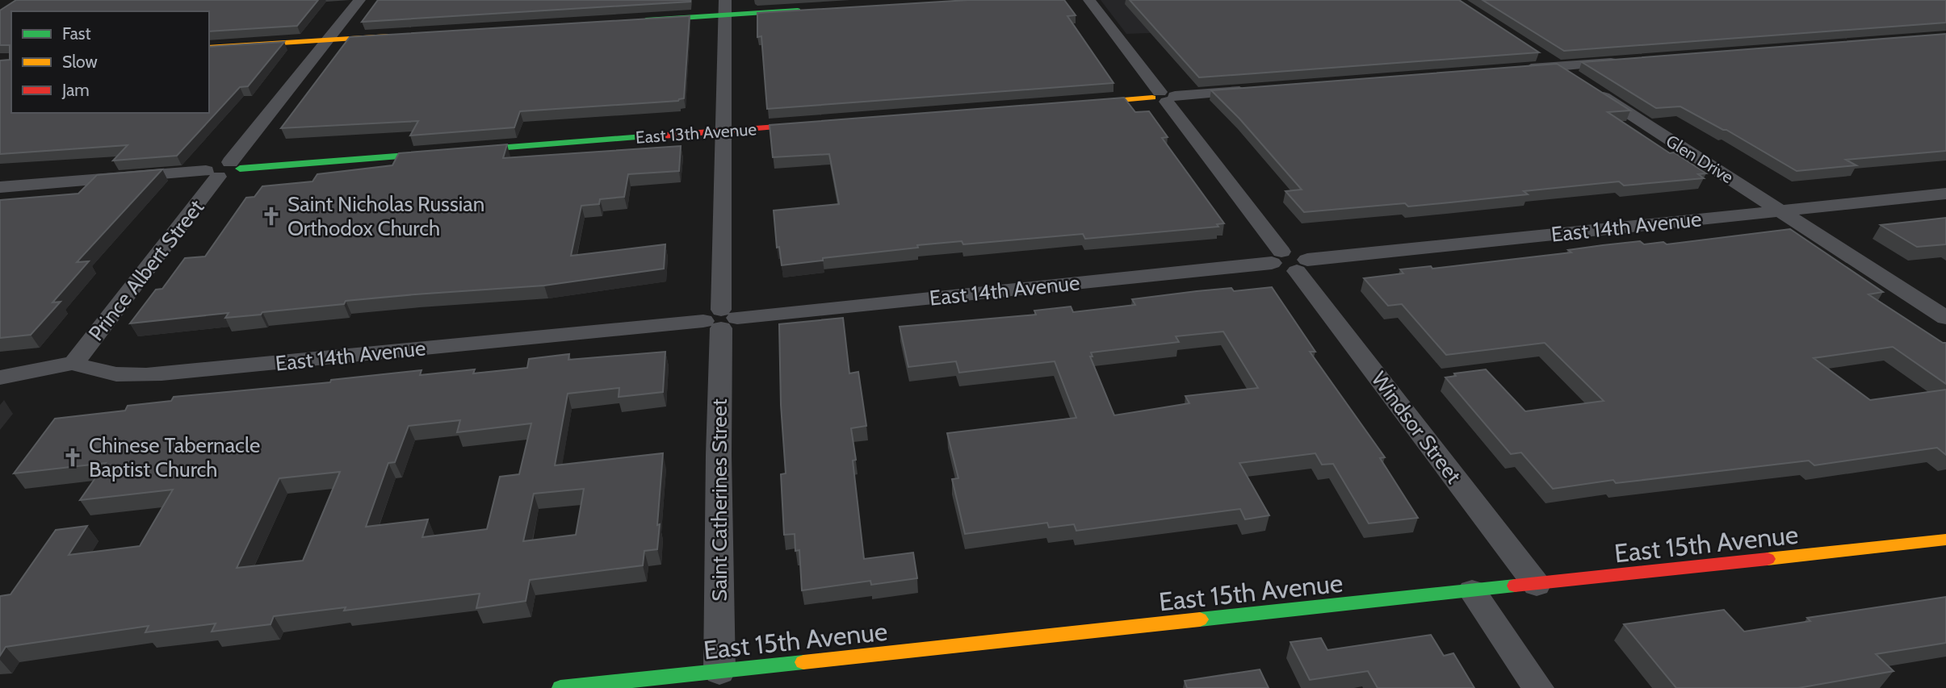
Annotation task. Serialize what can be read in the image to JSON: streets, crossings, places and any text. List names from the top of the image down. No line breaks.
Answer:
{"streets":{"street":["East 13th Avenue","Glen Drive","East 14th Avenue","Prince Albert Street","Windsor Street","Saint Catherines Street","East 15th Avenue"]},"crossings":[["East 13th Avenue","Prince Albert Street"],["East 13th Avenue","Saint Catherines Street"],["Glen Drive","East 14th Avenue"],["East 14th Avenue","Prince Albert Street"],["East 14th Avenue","Windsor Street"],["East 14th Avenue","Saint Catherines Street"],["Windsor Street","East 15th Avenue"],["Saint Catherines Street","East 15th Avenue"]],"places":{"church":["Saint Nicholas Russian Orthodox Church","Chinese Tabernacle Baptist Church"]},"legend":["Fast","Slow","Jam"]}
